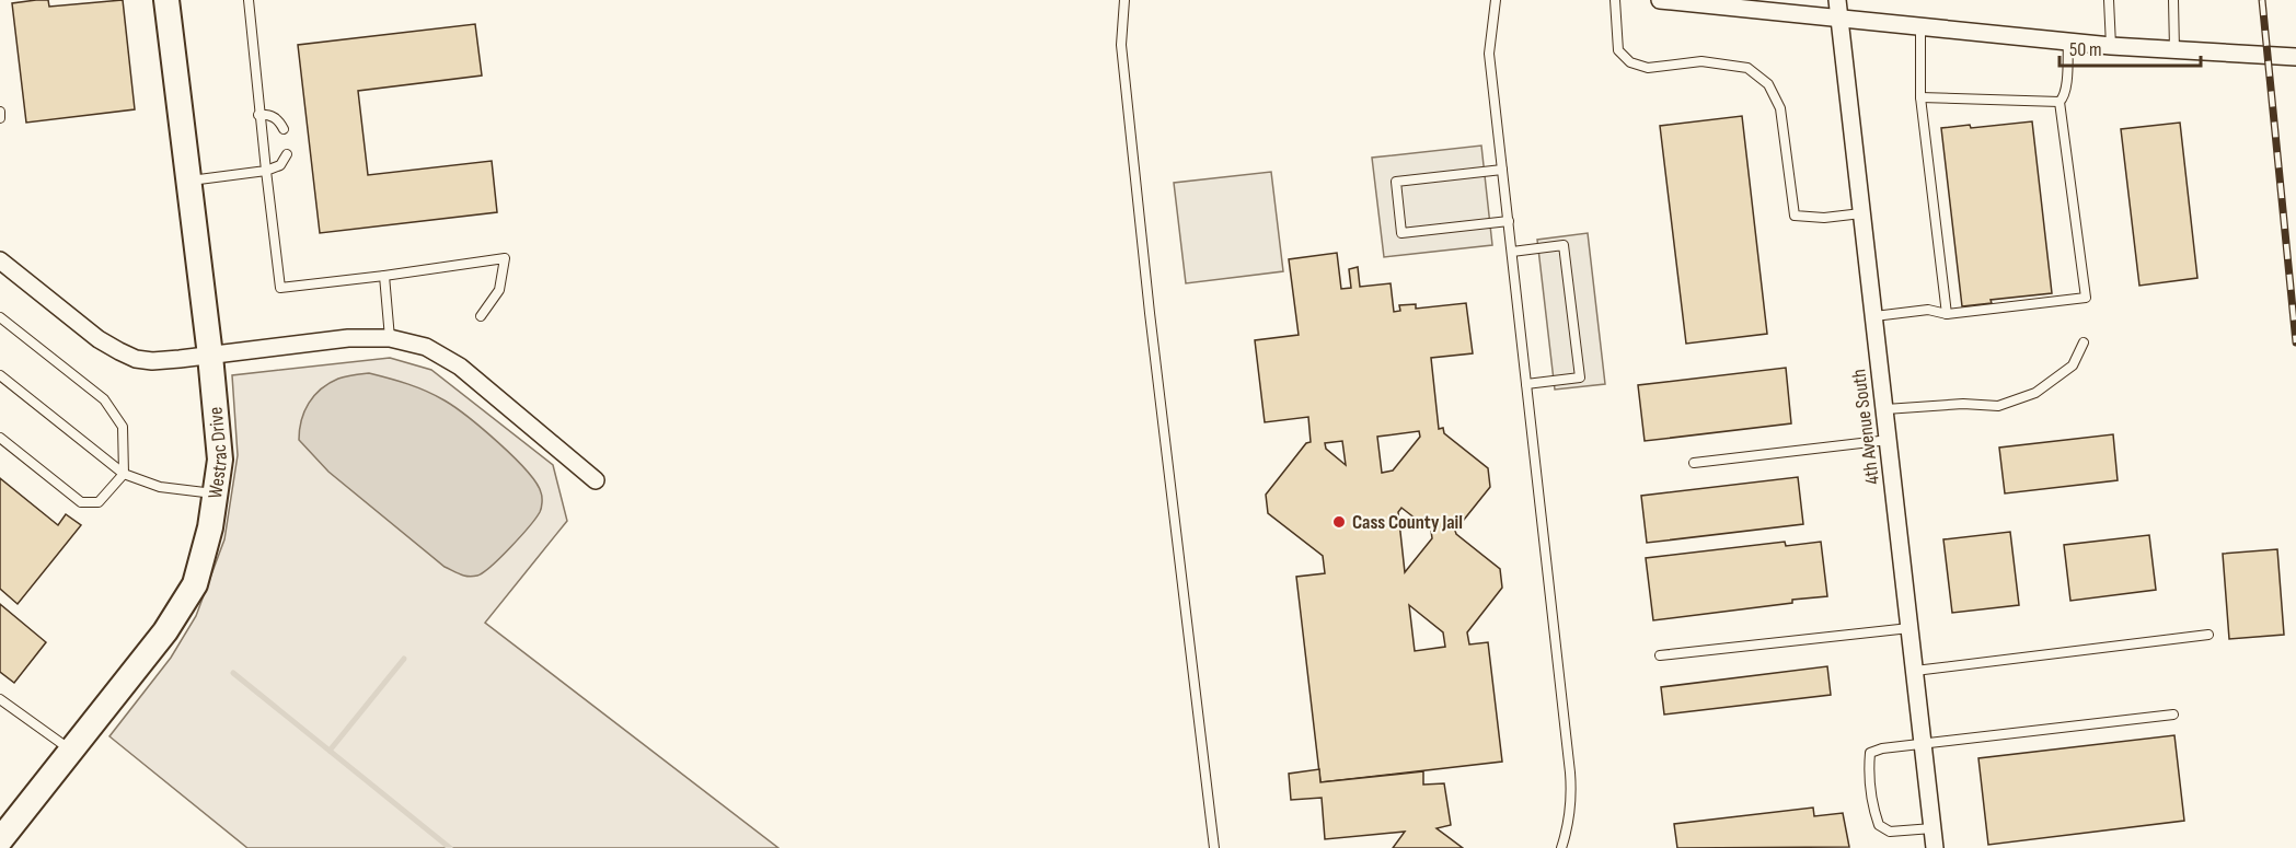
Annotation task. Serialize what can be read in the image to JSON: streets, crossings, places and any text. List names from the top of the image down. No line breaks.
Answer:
{"streets":{"street":["4th Avenue South","Westrac Drive"]},"places":["Cass County Jail"],"scale_bar":"50 m"}
